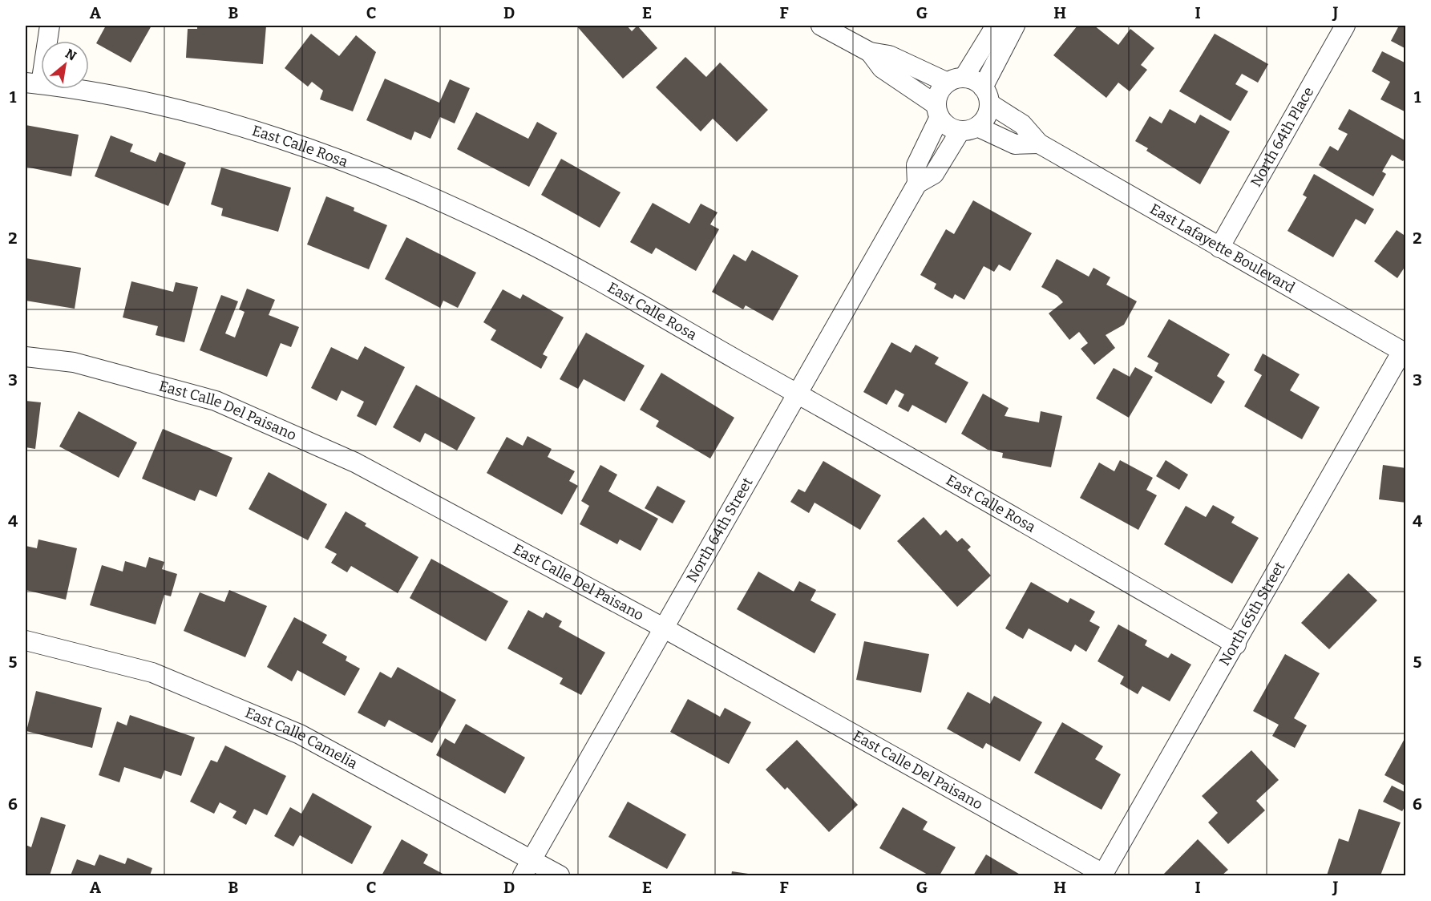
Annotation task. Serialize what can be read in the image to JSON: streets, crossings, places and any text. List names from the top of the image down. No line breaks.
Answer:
{"streets":{"street":["North 64th Place","East Calle Rosa","East Lafayette Boulevard","East Calle Del Paisano","North 64th Street","North 65th Street","East Calle Camelia"]},"crossings":[["North 64th Place","East Lafayette Boulevard"],["East Calle Rosa","North 64th Street"],["East Calle Rosa","North 65th Street"],["East Lafayette Boulevard","North 64th Street"],["East Lafayette Boulevard","North 65th Street"],["East Calle Del Paisano","North 64th Street"],["East Calle Del Paisano","North 65th Street"],["North 64th Street","East Calle Camelia"]],"north":"top right","grid":{"columns":["A","B","C","D","E","F","G","H","I","J"],"rows":["1","2","3","4","5","6"]}}
